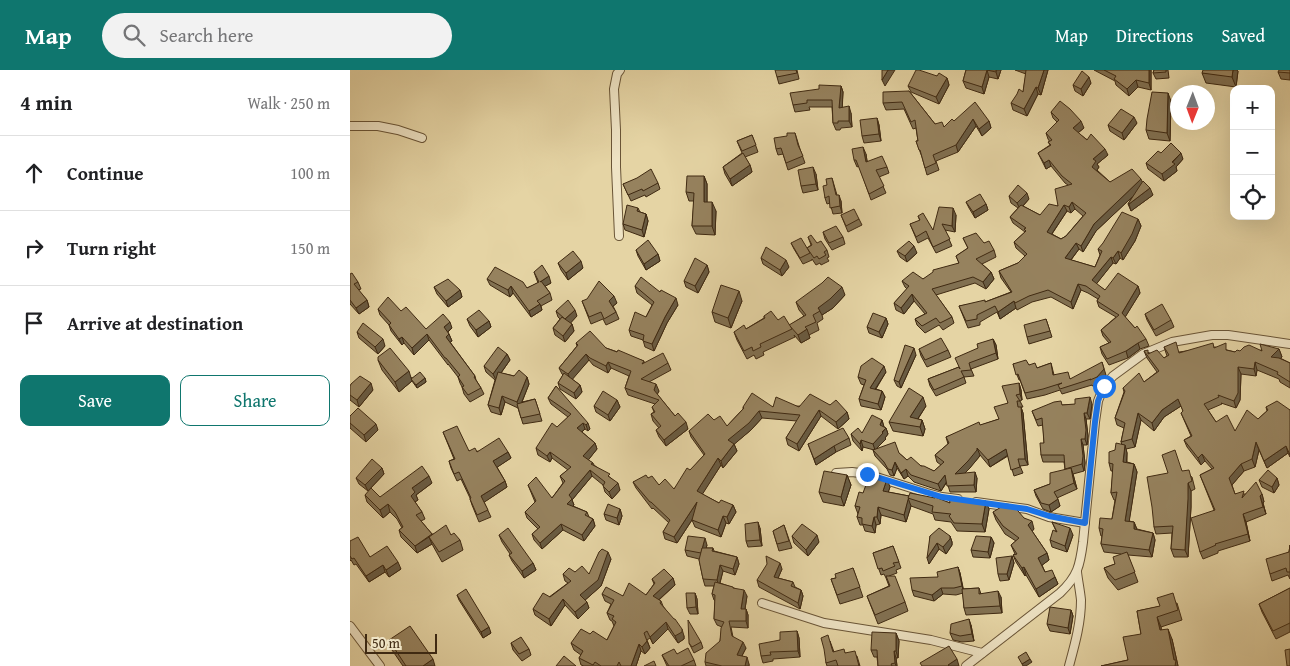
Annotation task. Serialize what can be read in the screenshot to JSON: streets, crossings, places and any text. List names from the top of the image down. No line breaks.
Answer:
{"scale_bar":"50 m","north":"bottom","page":{"header":"Map","search":"Search here","nav":["Map","Directions","Saved"],"heading":["4 min","Walk · 250 m"],"map_buttons":["+","−"],"list":[["Continue","100 m"],["Turn right","150 m"],"Arrive at destination"],"buttons":["Save","Share"],"scale":"50 m"}}
